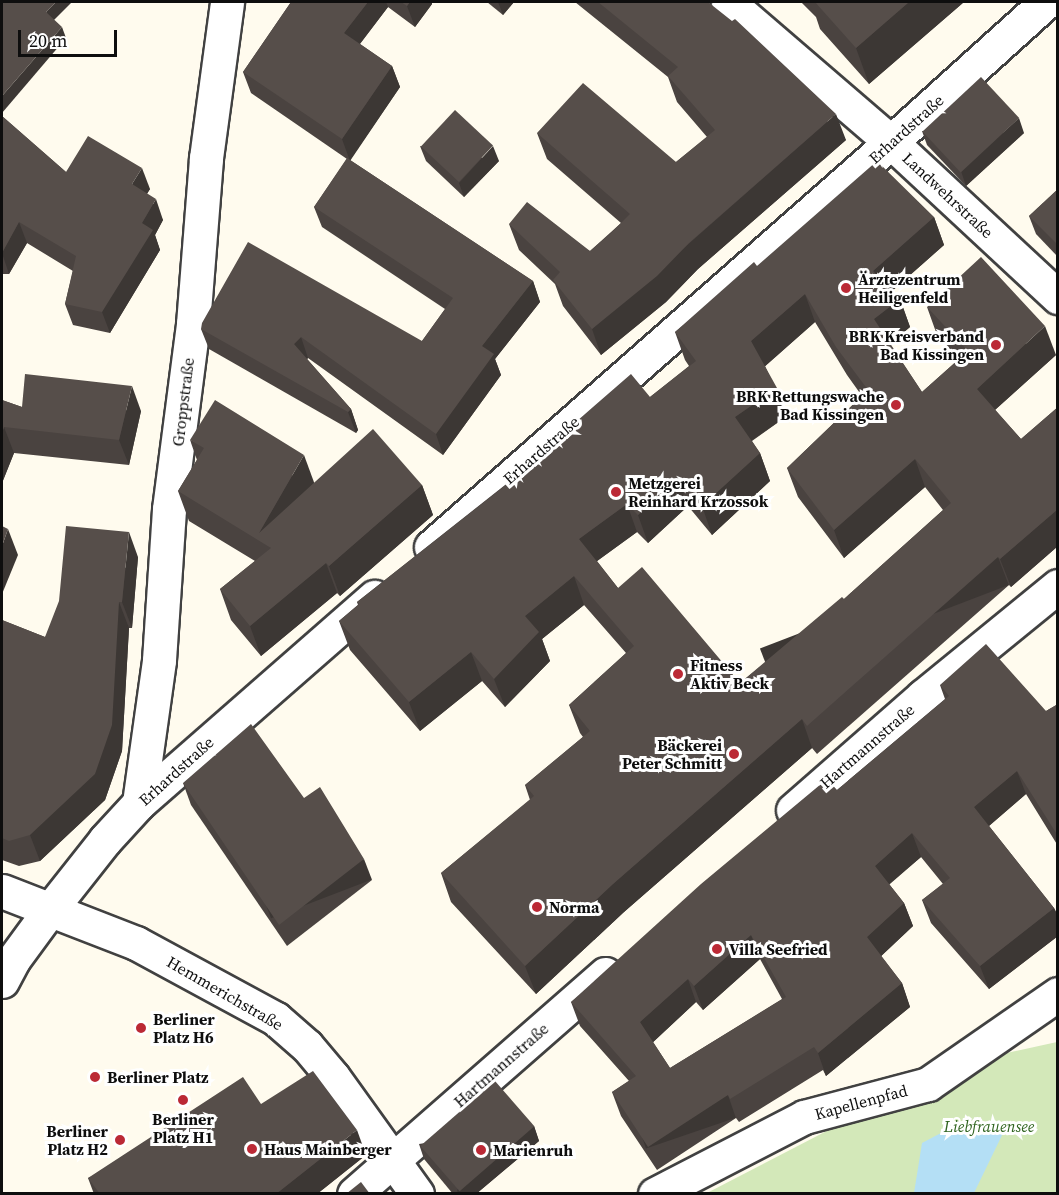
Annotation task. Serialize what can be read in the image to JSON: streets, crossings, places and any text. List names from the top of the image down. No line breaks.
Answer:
{"streets":{"street":["Erhardstraße","Landwehrstraße","Groppstraße","Hartmannstraße","Hemmerichstraße","Kapellenpfad"]},"crossings":[["Erhardstraße","Landwehrstraße"],["Erhardstraße","Groppstraße"],["Erhardstraße","Hemmerichstraße"],["Hartmannstraße","Hemmerichstraße"]],"parks":["Liebfrauensee"],"places":["Ärztezentrum Heiligenfeld","BRK Kreisverband Bad Kissingen","BRK Rettungswache Bad Kissingen","Metzgerei Reinhard Krzossok","Fitness Aktiv Beck","Bäckerei Peter Schmitt","Norma","Villa Seefried","Berliner Platz H6","Berliner Platz","Berliner Platz H1","Berliner Platz H2","Haus Mainberger","Marienruh"],"scale_bar":"20 m"}
